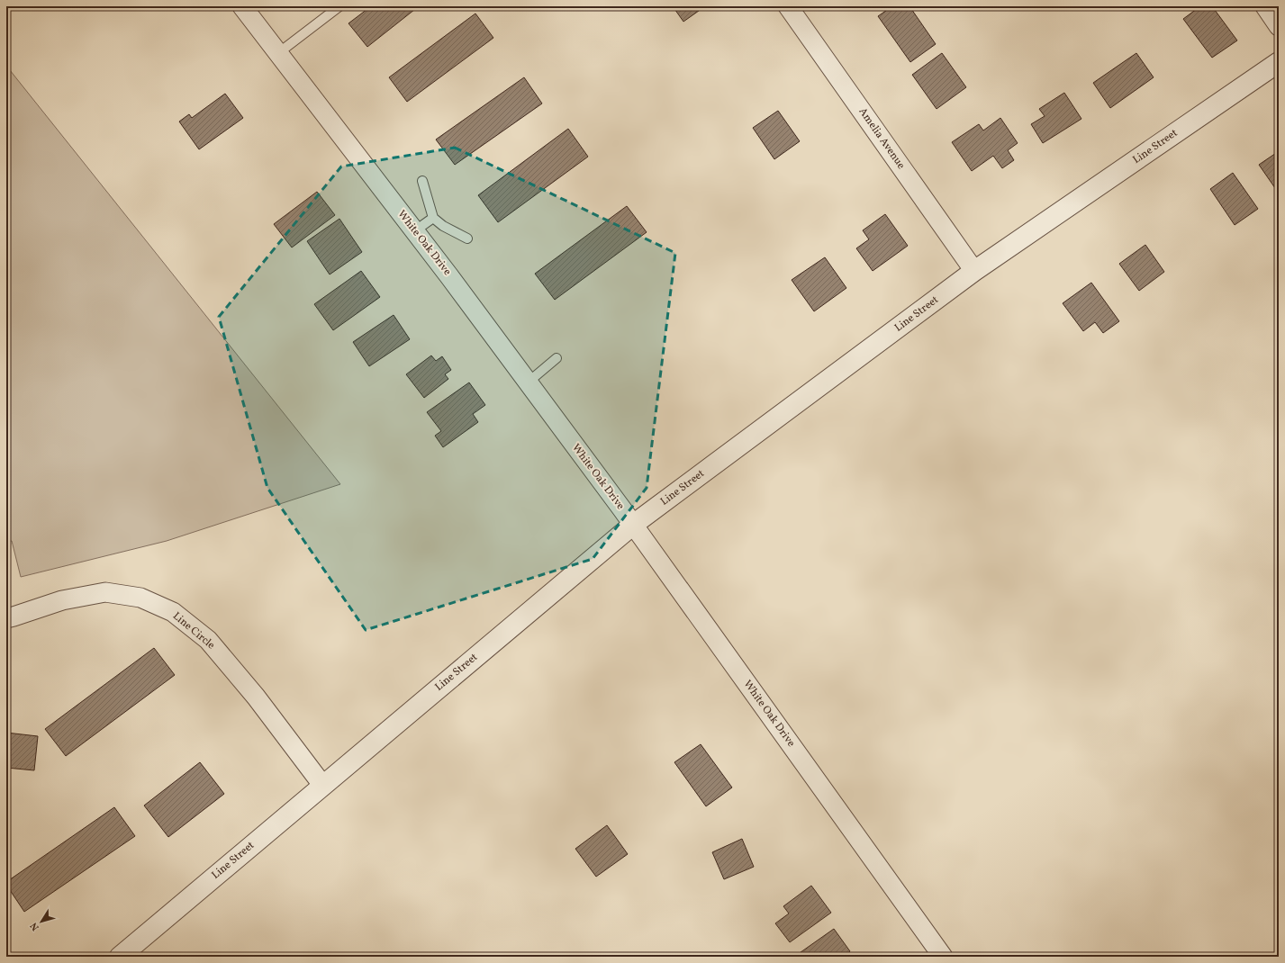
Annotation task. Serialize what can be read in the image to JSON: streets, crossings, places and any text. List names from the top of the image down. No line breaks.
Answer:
{"streets":{"street":["Amelia Avenue","Line Street","White Oak Drive","Line Circle"]},"crossings":[["Amelia Avenue","Line Street"],["Line Street","White Oak Drive"],["Line Street","Line Circle"]],"north":"bottom left"}
